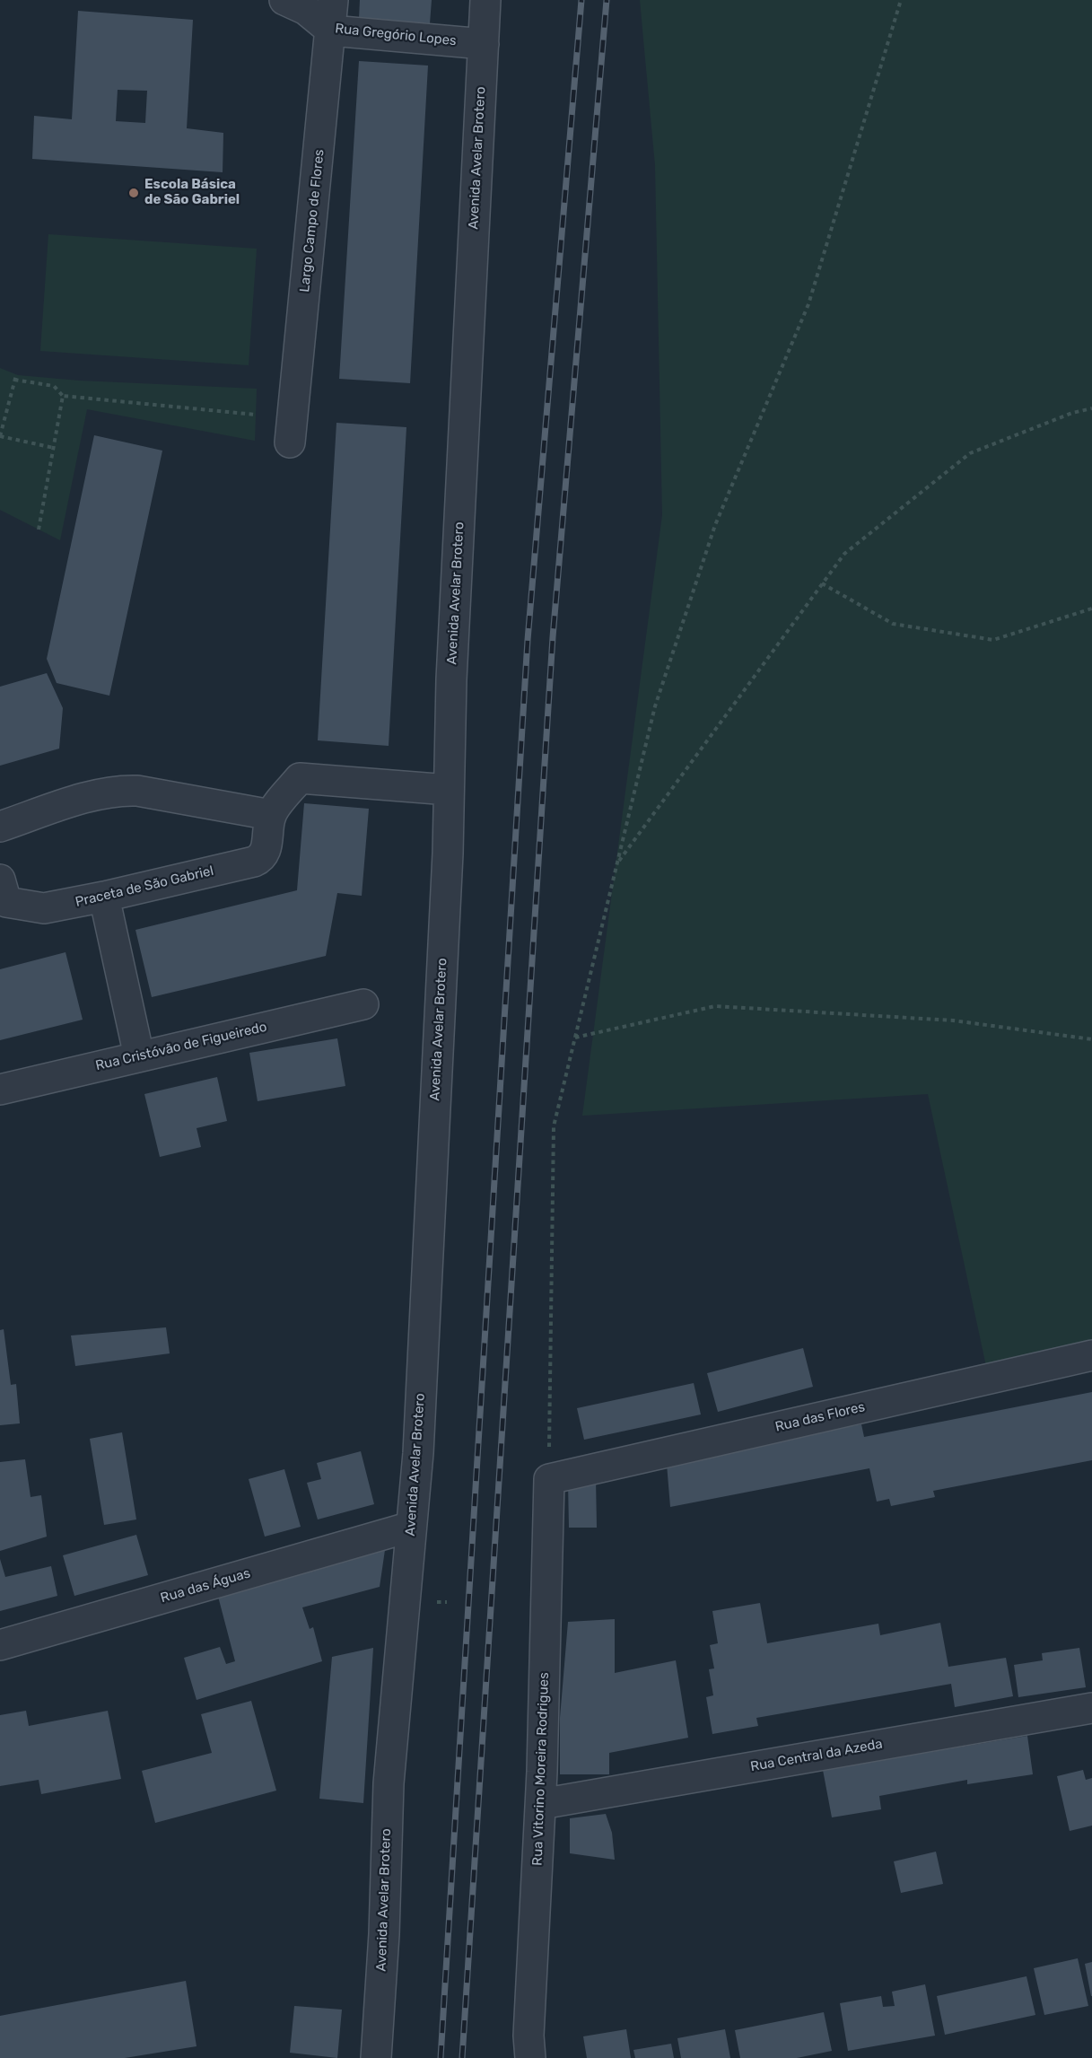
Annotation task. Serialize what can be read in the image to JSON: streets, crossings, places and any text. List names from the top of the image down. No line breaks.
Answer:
{"streets":{"street":["Rua Gregório Lopes","Avenida Avelar Brotero","Largo Campo de Flores","Praceta de São Gabriel","Rua Cristóvão de Figueiredo","Rua das Flores","Rua das Águas","Rua Central da Azeda","Rua Vitorino Moreira Rodrigues"]},"crossings":[["Rua Gregório Lopes","Avenida Avelar Brotero"],["Rua Gregório Lopes","Largo Campo de Flores"],["Avenida Avelar Brotero","Praceta de São Gabriel"],["Avenida Avelar Brotero","Rua das Águas"],["Rua das Flores","Rua Vitorino Moreira Rodrigues"],["Rua Central da Azeda","Rua Vitorino Moreira Rodrigues"]],"places":["Escola Básica de São Gabriel"]}
